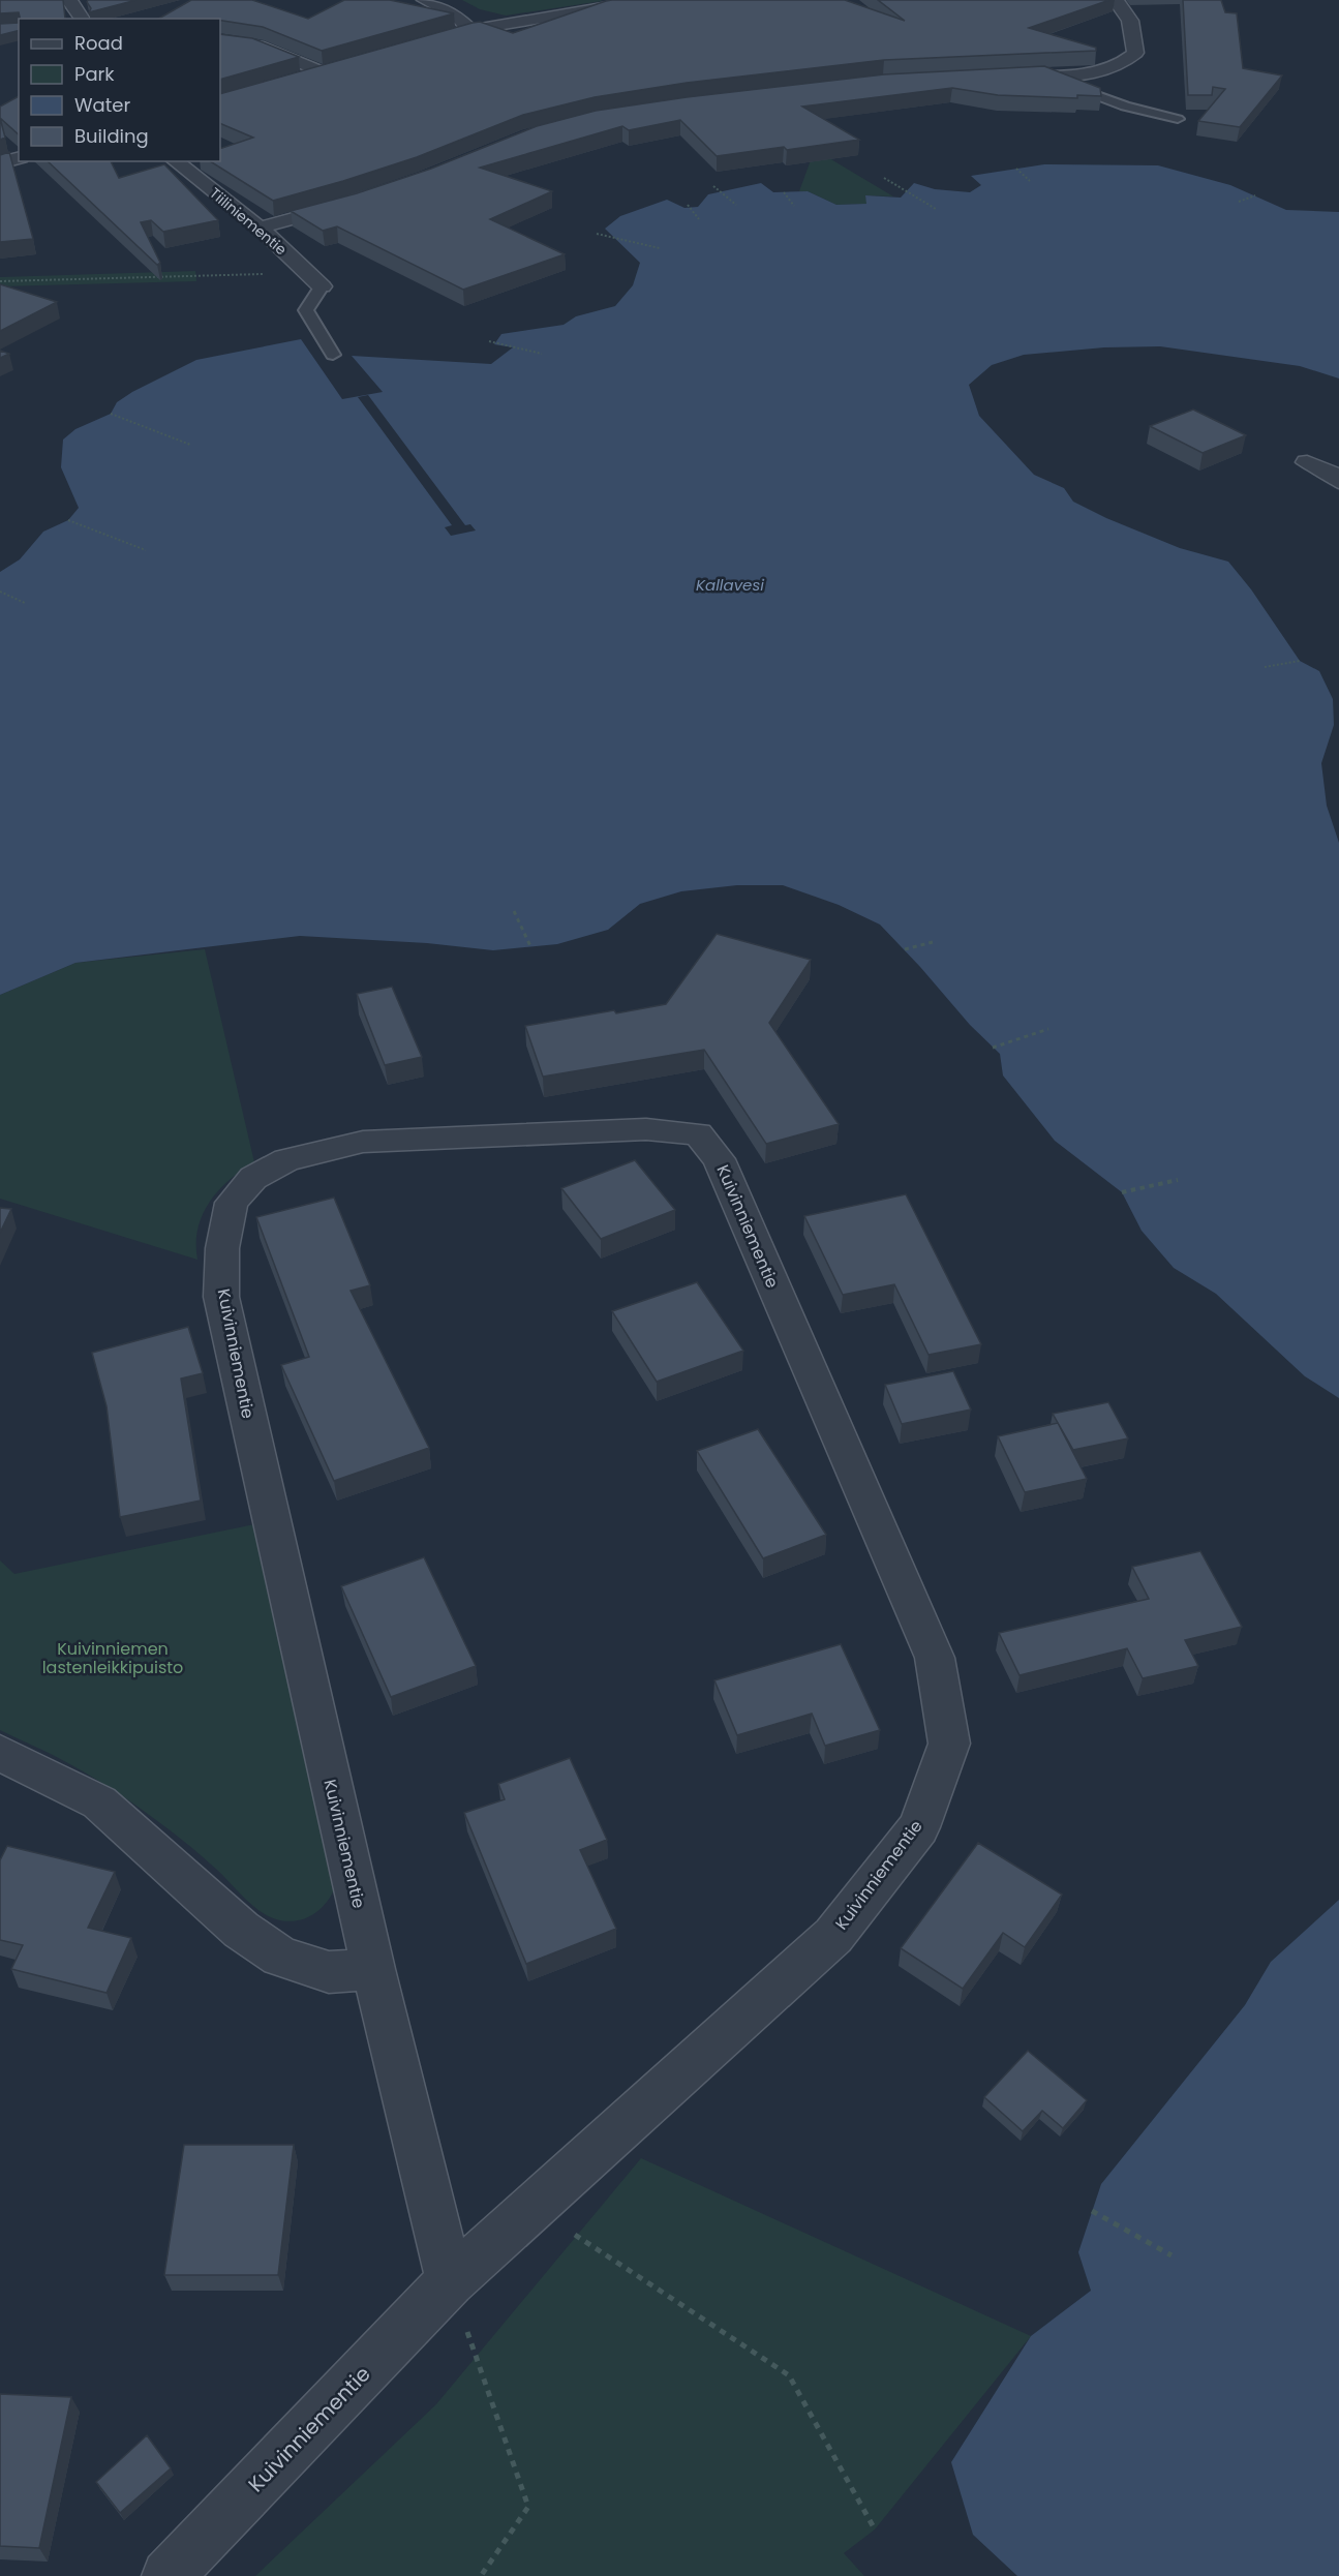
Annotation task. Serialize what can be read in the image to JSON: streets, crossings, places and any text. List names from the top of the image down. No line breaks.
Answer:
{"streets":{"street":["Tiiliniementie","Kuivinniementie"]},"water":["Kallavesi"],"parks":["Kuivinniemen lastenleikkipuisto"],"legend":["Road","Park","Water","Building"]}
